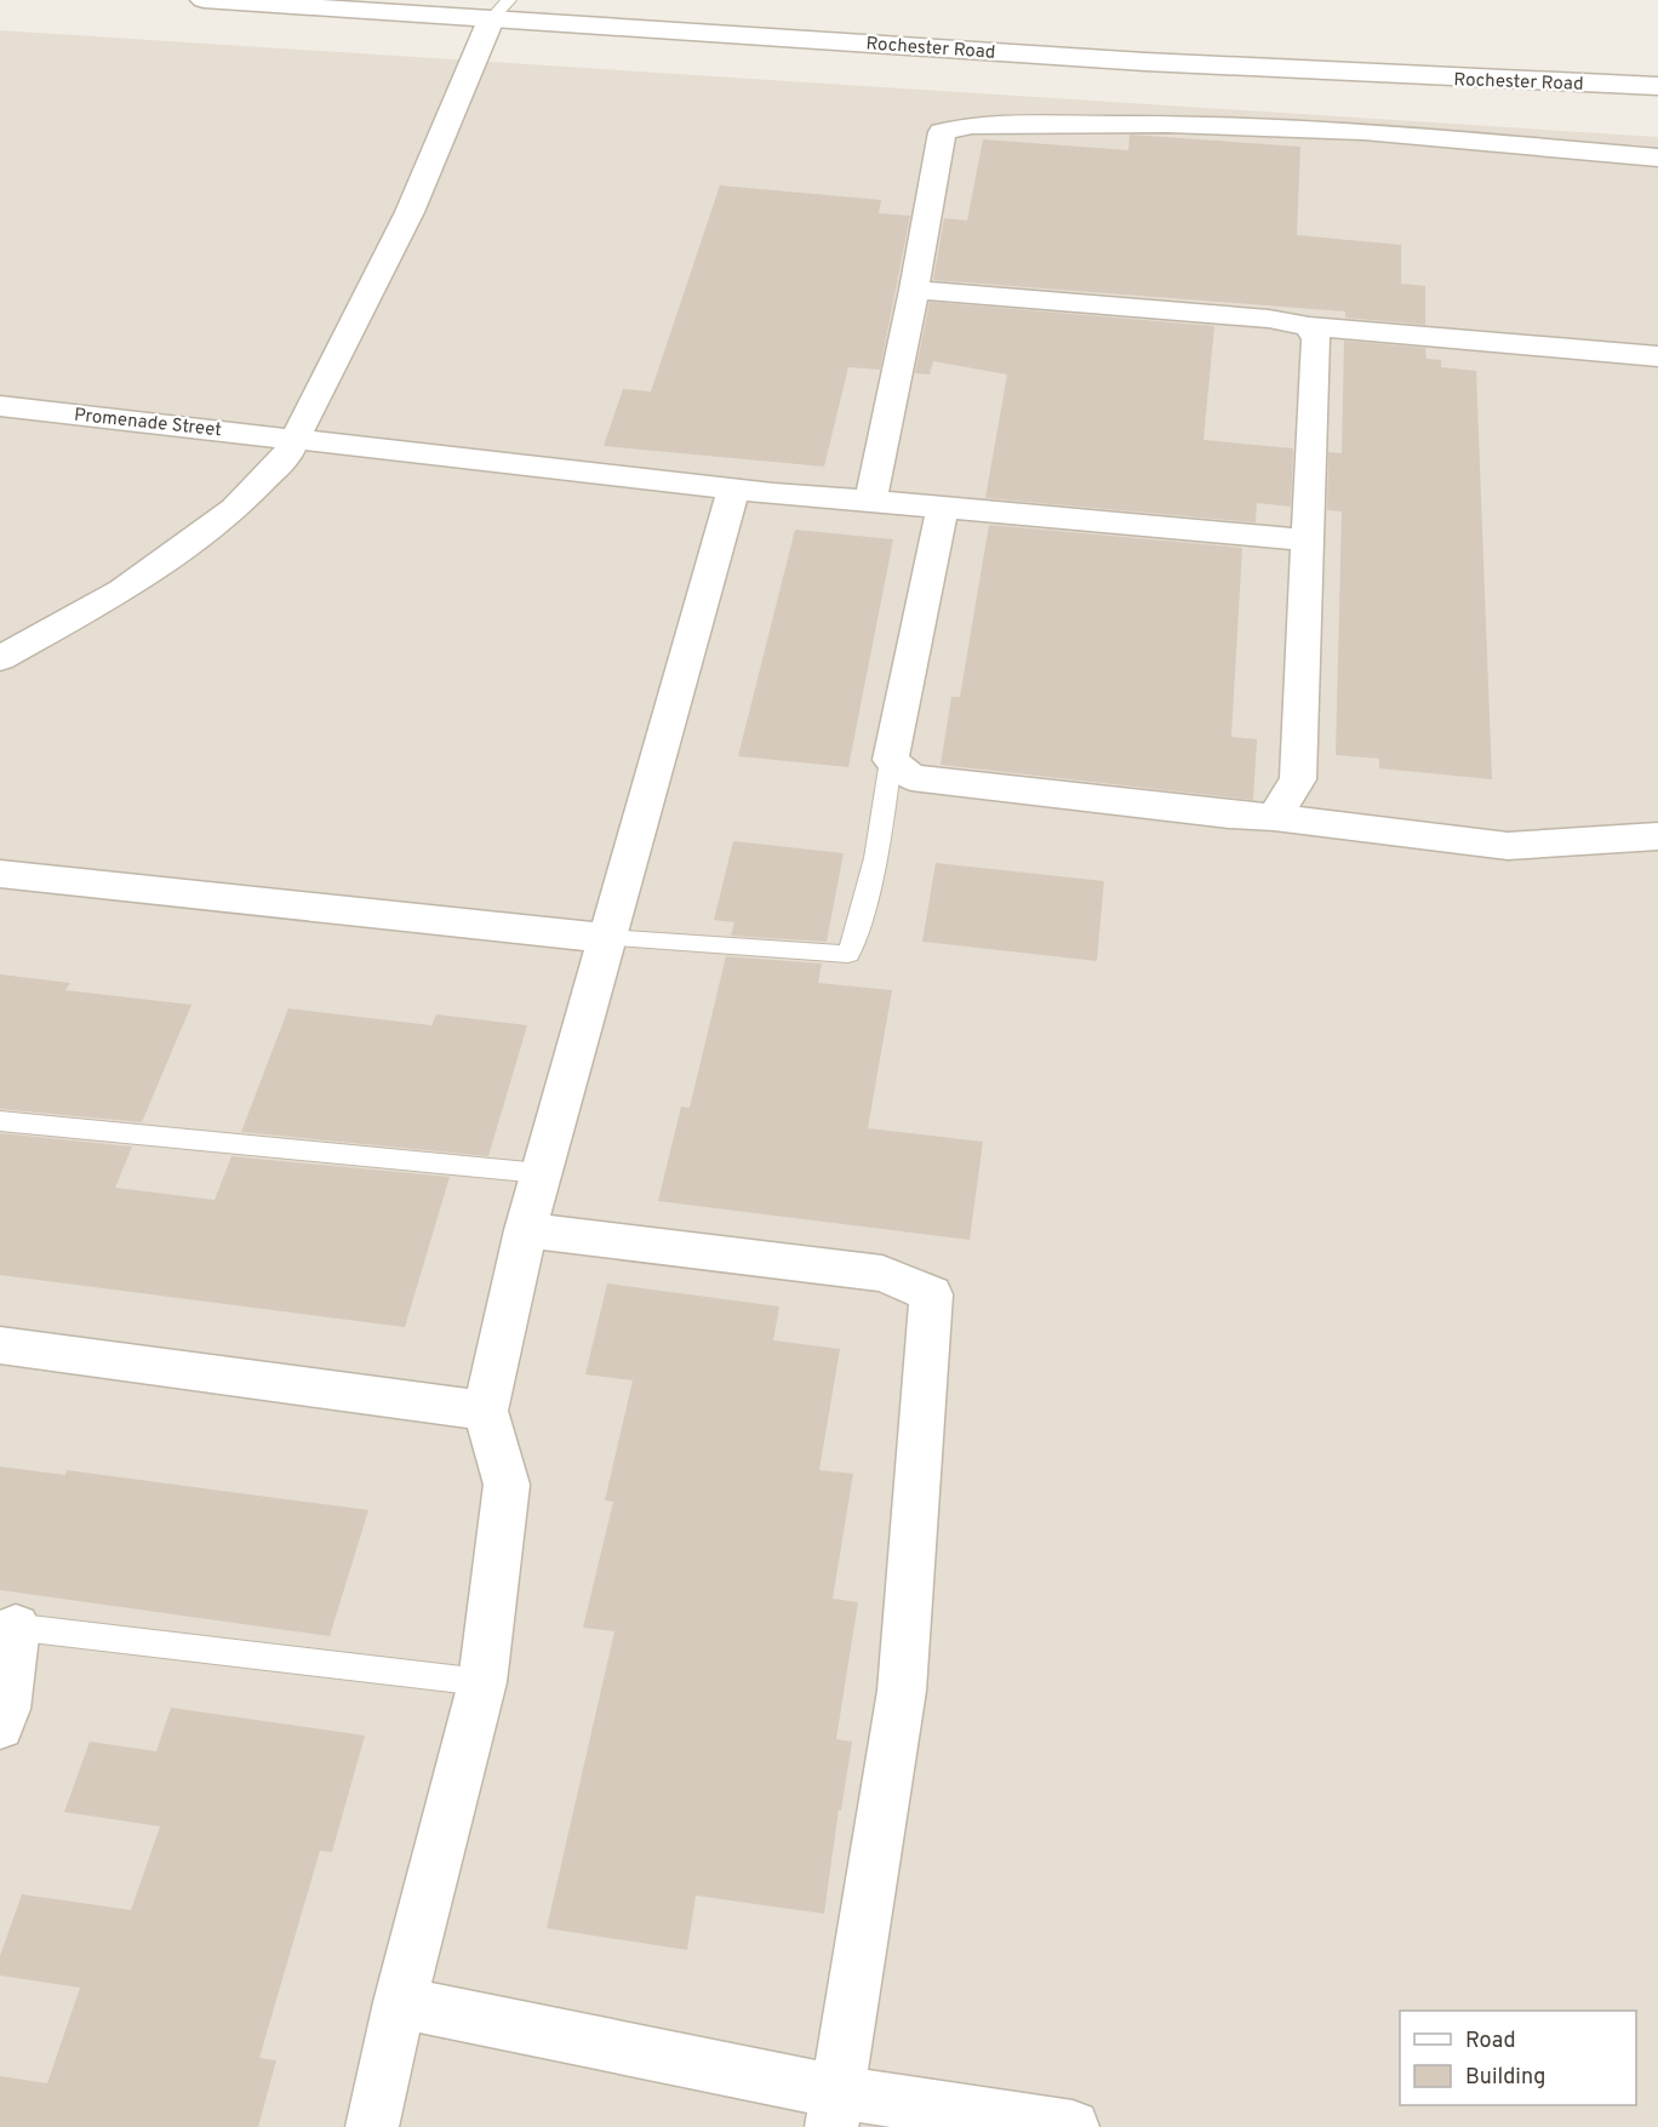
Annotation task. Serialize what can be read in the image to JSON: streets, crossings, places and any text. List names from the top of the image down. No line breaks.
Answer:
{"streets":{"street":["Rochester Road","Promenade Street"]},"legend":["Road","Building"]}
